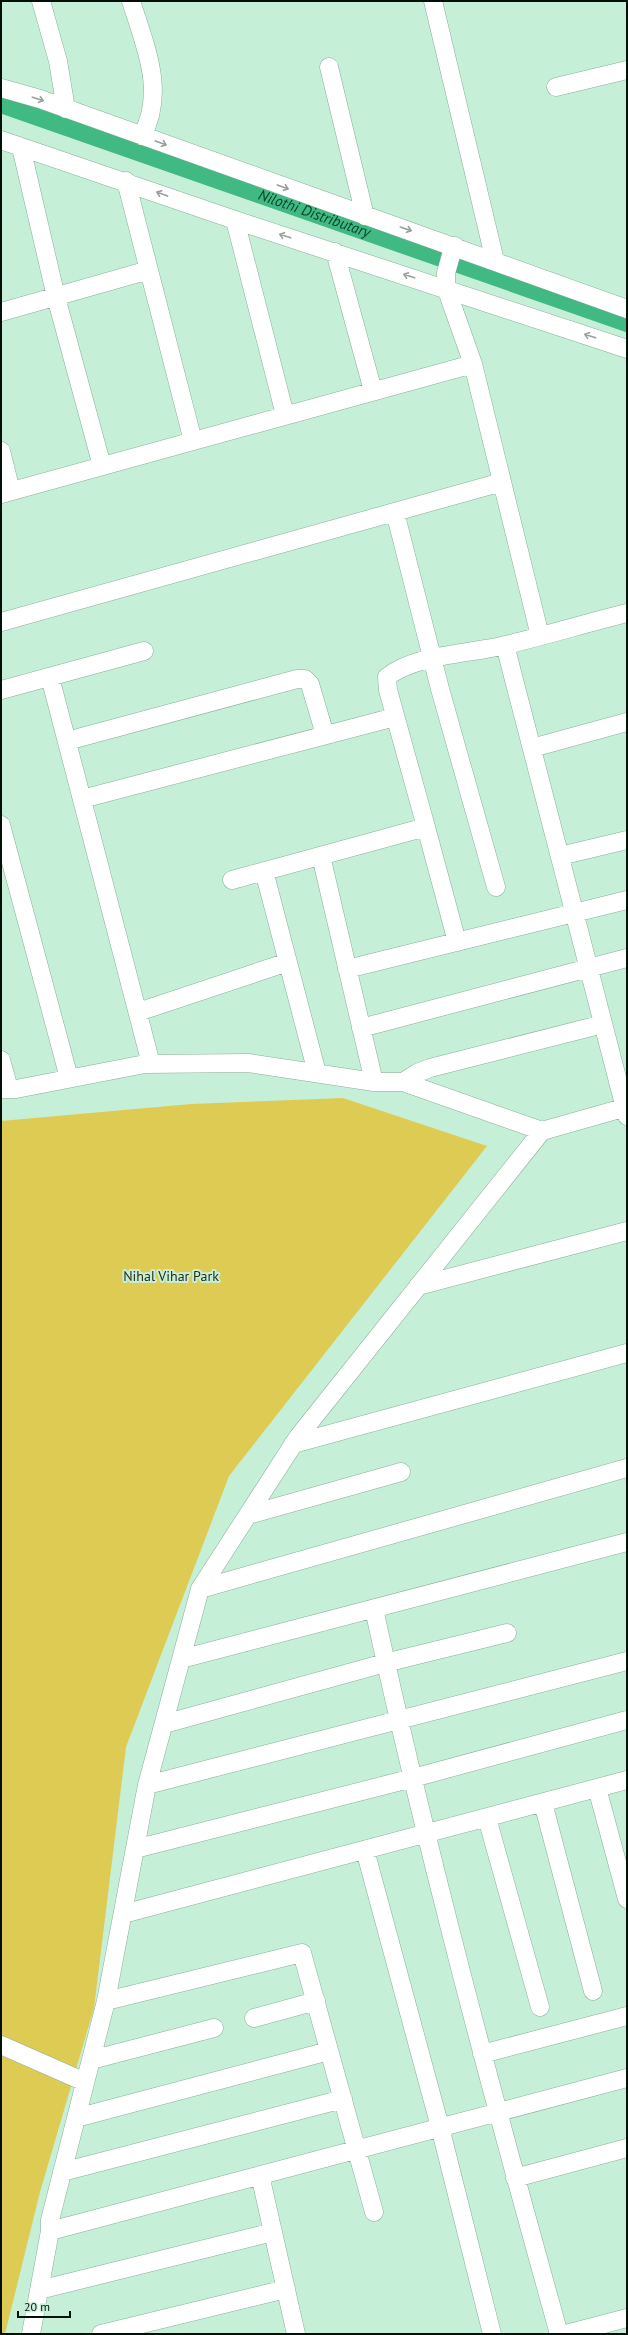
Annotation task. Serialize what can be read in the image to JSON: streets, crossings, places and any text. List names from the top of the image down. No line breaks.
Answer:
{"water":["Nilothi Distributary"],"parks":["Nihal Vihar Park"],"scale_bar":"20 m"}
